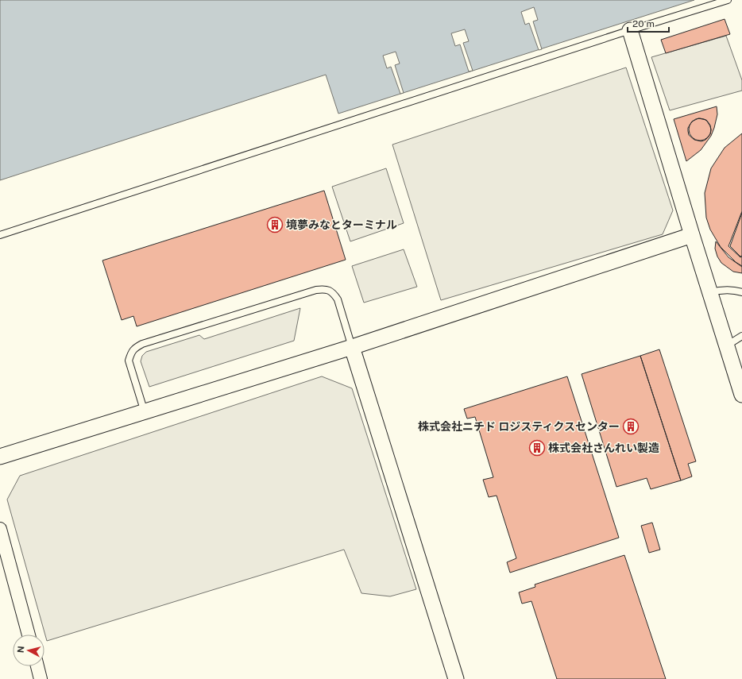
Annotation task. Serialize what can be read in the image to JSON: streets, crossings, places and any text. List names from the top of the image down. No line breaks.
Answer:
{"places":{"building":["境夢みなとターミナル","株式会社ニチド ロジスティクスセンター","株式会社さんれい製造"]},"scale_bar":"20 m","north":"left"}
